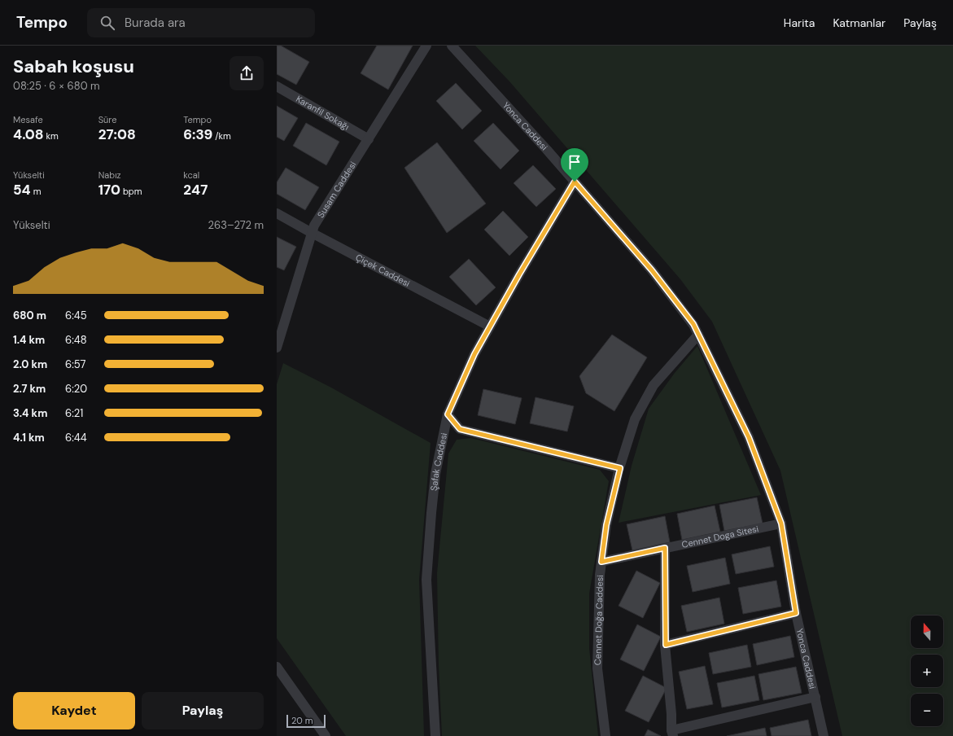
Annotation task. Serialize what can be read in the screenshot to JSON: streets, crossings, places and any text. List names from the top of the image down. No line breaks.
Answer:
{"streets":{"street":["Karanfil Sokağı","Yonca Caddesi","Susam Caddesi","Çiçek Caddesi","Şafak Caddesi","Cennet Doga Sitesi","Cennet Doğa Caddesi"]},"crossings":[["Karanfil Sokağı","Susam Caddesi"],["Yonca Caddesi","Şafak Caddesi"],["Yonca Caddesi","Cennet Doga Sitesi"],["Yonca Caddesi","Cennet Doğa Caddesi"],["Susam Caddesi","Çiçek Caddesi"],["Çiçek Caddesi","Şafak Caddesi"],["Cennet Doga Sitesi","Cennet Doğa Caddesi"]],"scale_bar":"20 m","north":"top","page":{"header":"Tempo","search":"Burada ara","nav":["Harita","Katmanlar","Paylaş"],"heading":["Sabah koşusu","08:25 · 6 × 680 m"],"stats":[["Mesafe","4.08 km"],["Süre","27:08"],["Tempo","6:39 /km"],["Yükselti","54 m"],["Nabız","170 bpm"],["kcal","247"]],"chart":["Yükselti","263–272 m"],"list":[{"name":"680 m","note":"6:45"},{"name":"1.4 km","note":"6:48"},{"name":"2.0 km","note":"6:57"},{"name":"2.7 km","note":"6:20"},{"name":"3.4 km","note":"6:21"},{"name":"4.1 km","note":"6:44"}],"map_buttons":["+","−"],"buttons":["Kaydet","Paylaş"],"scale":"20 m"}}
